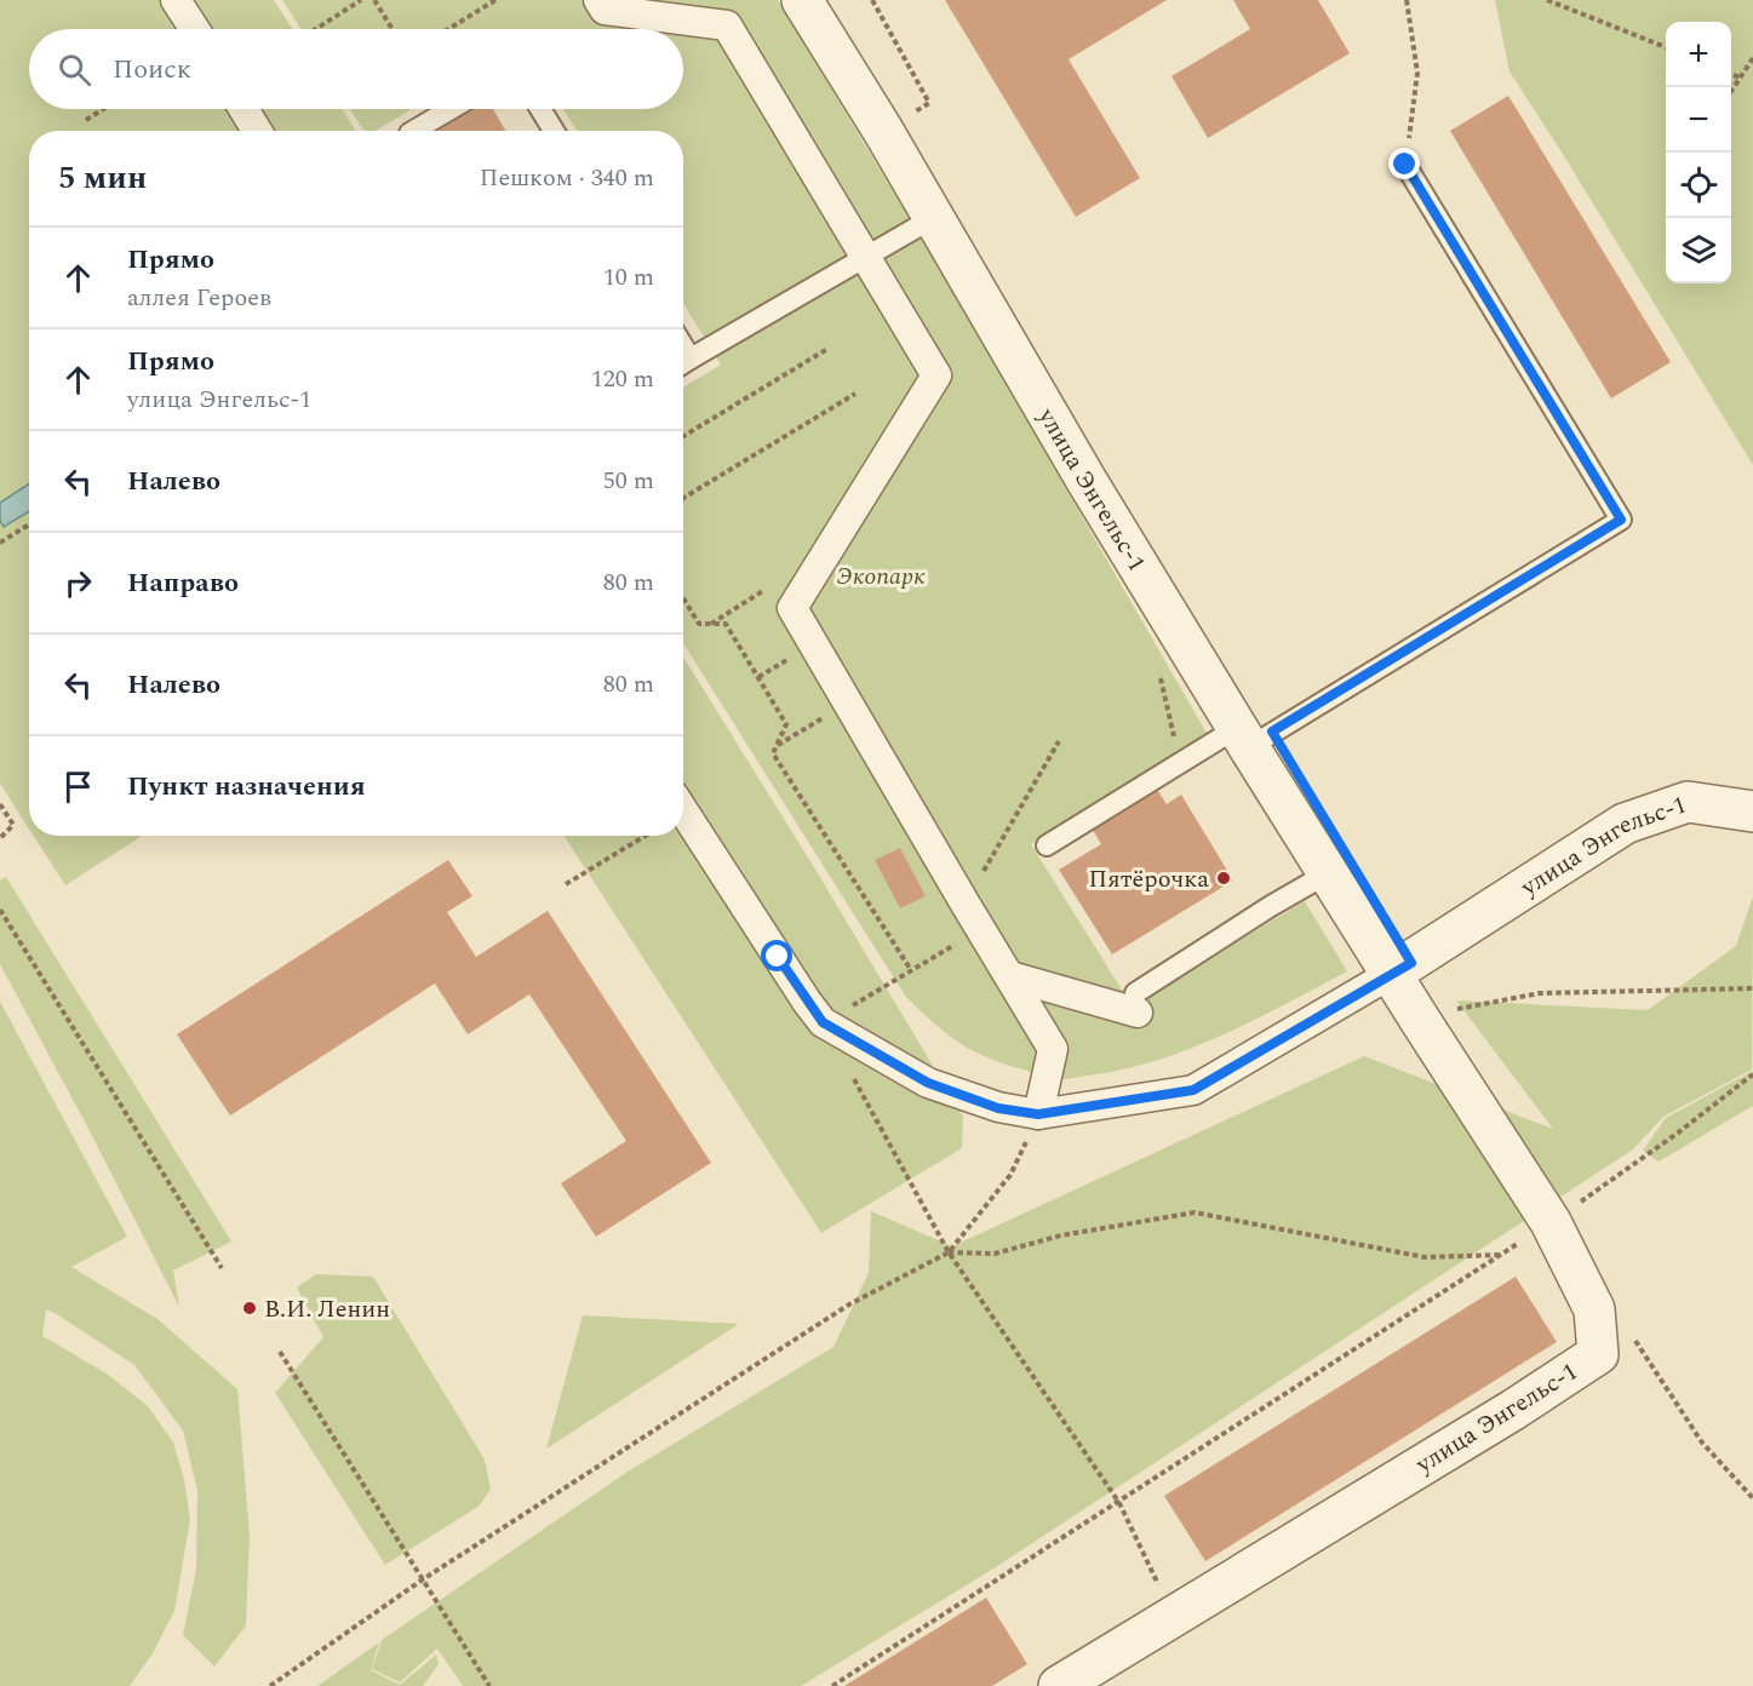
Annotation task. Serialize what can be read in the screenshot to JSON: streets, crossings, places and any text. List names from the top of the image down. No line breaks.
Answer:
{"streets":{"street":["улица Энгельс-1"]},"parks":["Экопарк"],"places":["Пятёрочка","В.И. Ленин"],"page":{"map_buttons":["+","−"],"search":"Поиск","heading":["5 мин","Пешком · 340 m"],"list":[["Прямо","аллея Героев","10 m"],["Прямо","улица Энгельс-1","120 m"],["Налево","50 m"],["Направо","80 m"],["Налево","80 m"],"Пункт назначения"]}}
